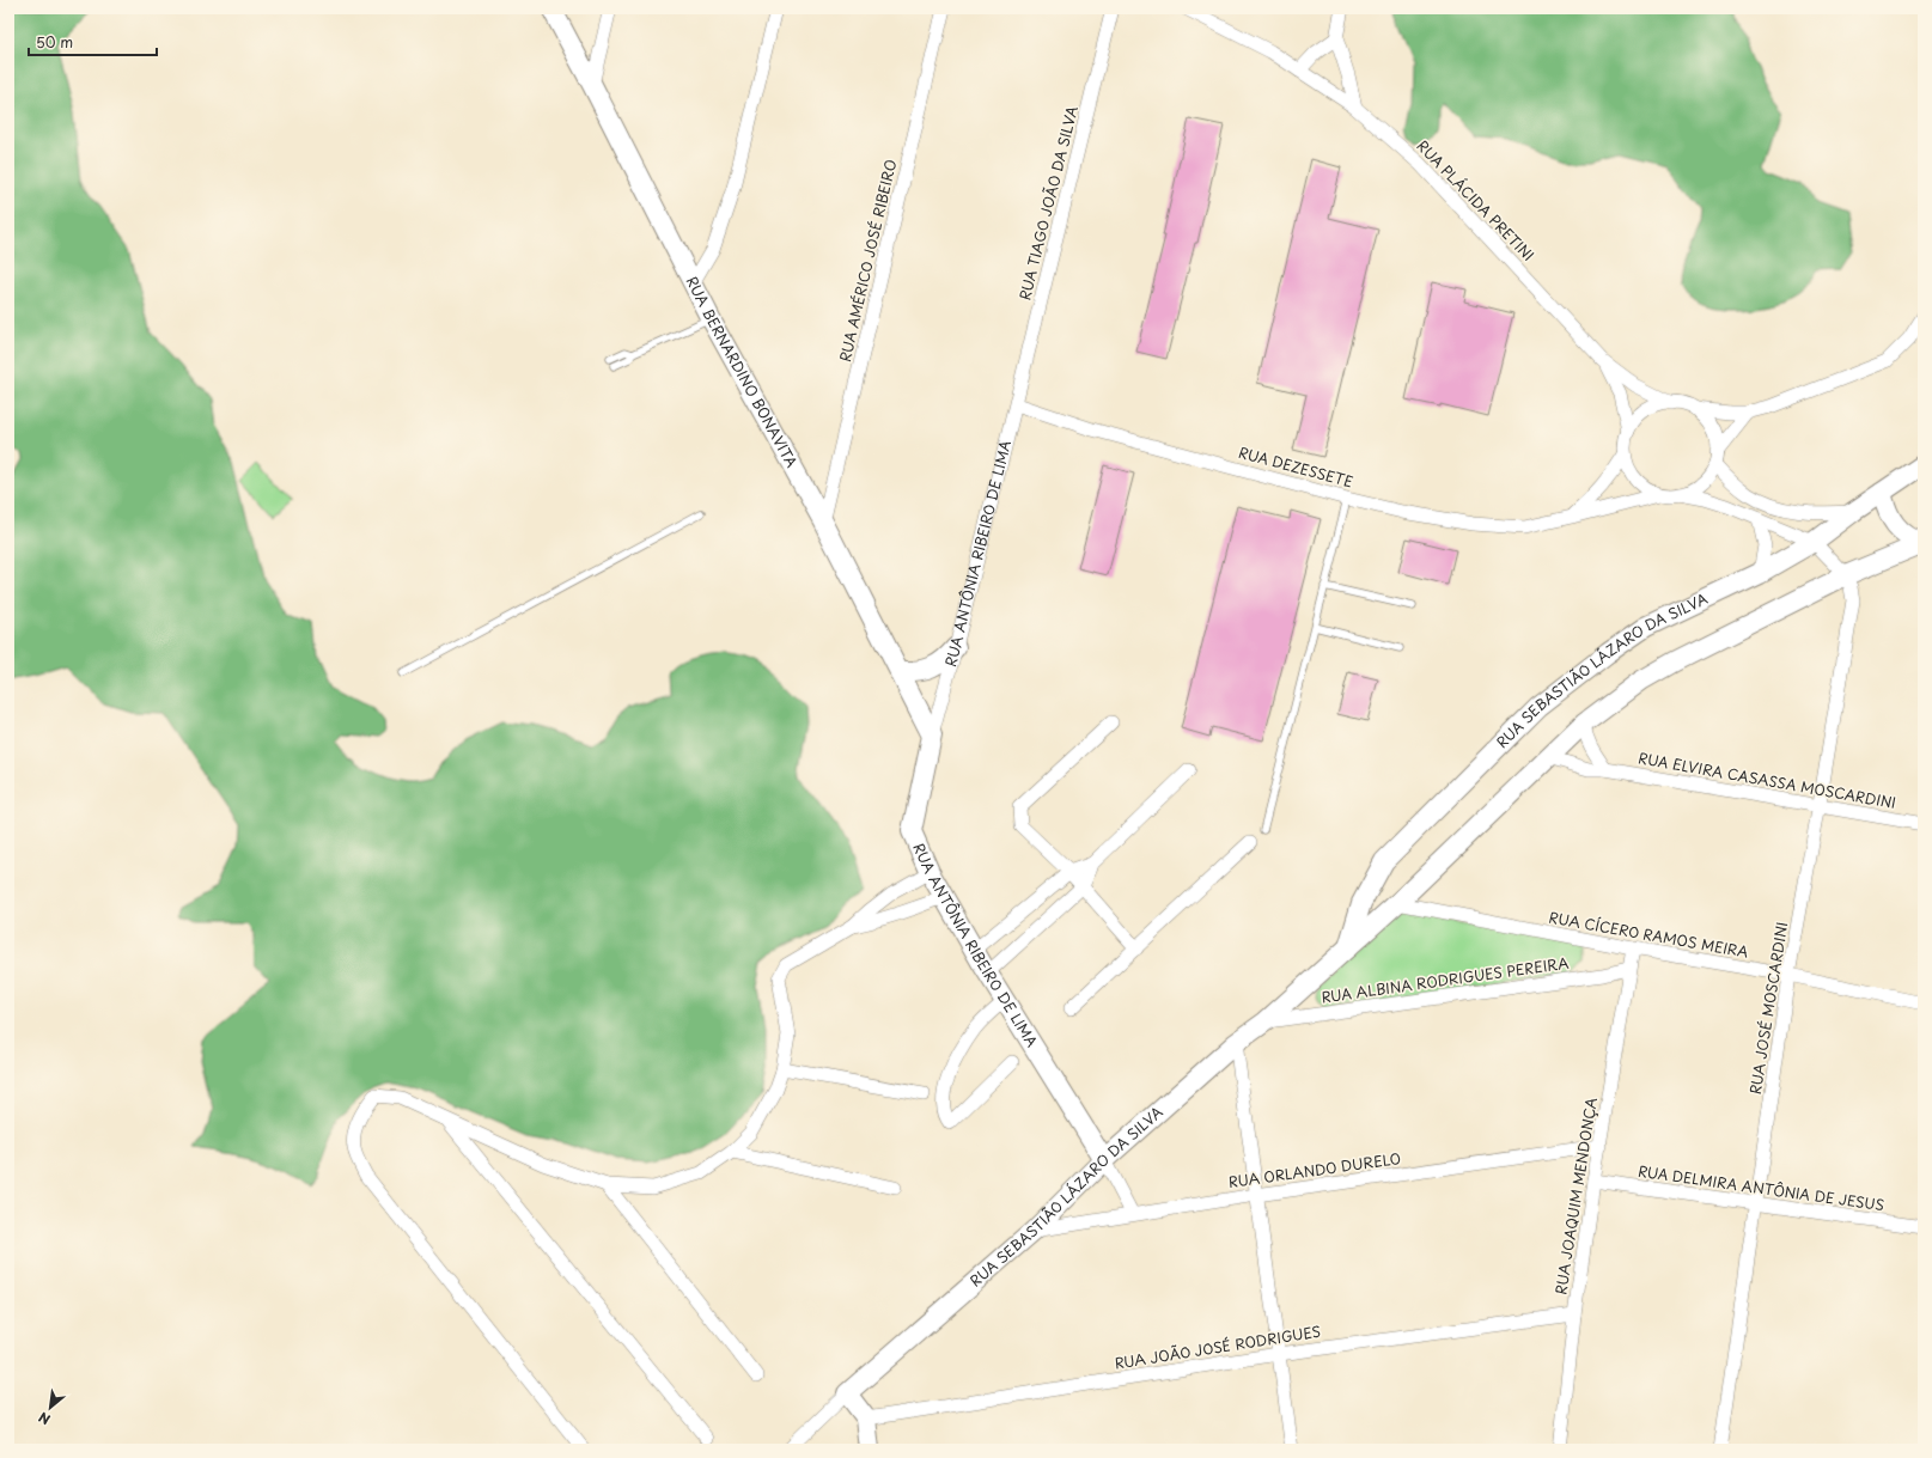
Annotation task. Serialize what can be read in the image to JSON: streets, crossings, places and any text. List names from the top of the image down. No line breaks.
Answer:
{"streets":{"street":["RUA PLÁCIDA PRETINI","RUA TIAGO JOÃO DA SILVA","RUA AMÉRICO JOSÉ RIBEIRO","RUA BERNARDINO BONAVITA","RUA DEZESSETE","RUA ANTÔNIA RIBEIRO DE LIMA","RUA SEBASTIÃO LÁZARO DA SILVA","RUA ELVIRA CASASSA MOSCARDINI","RUA CÍCERO RAMOS MEIRA","RUA ALBINA RODRIGUES PEREIRA","RUA JOSÉ MOSCARDINI","RUA ORLANDO DURELO","RUA DELMIRA ANTÔNIA DE JESUS","RUA JOAQUIM MENDONÇA","RUA JOÃO JOSÉ RODRIGUES"]},"crossings":[["RUA PLÁCIDA PRETINI","RUA DEZESSETE"],["RUA TIAGO JOÃO DA SILVA","RUA DEZESSETE"],["RUA TIAGO JOÃO DA SILVA","RUA ANTÔNIA RIBEIRO DE LIMA"],["RUA AMÉRICO JOSÉ RIBEIRO","RUA BERNARDINO BONAVITA"],["RUA BERNARDINO BONAVITA","RUA ANTÔNIA RIBEIRO DE LIMA"],["RUA DEZESSETE","RUA ANTÔNIA RIBEIRO DE LIMA"],["RUA ANTÔNIA RIBEIRO DE LIMA","RUA SEBASTIÃO LÁZARO DA SILVA"],["RUA ANTÔNIA RIBEIRO DE LIMA","RUA ORLANDO DURELO"],["RUA SEBASTIÃO LÁZARO DA SILVA","RUA ELVIRA CASASSA MOSCARDINI"],["RUA SEBASTIÃO LÁZARO DA SILVA","RUA CÍCERO RAMOS MEIRA"],["RUA SEBASTIÃO LÁZARO DA SILVA","RUA ALBINA RODRIGUES PEREIRA"],["RUA SEBASTIÃO LÁZARO DA SILVA","RUA JOSÉ MOSCARDINI"],["RUA SEBASTIÃO LÁZARO DA SILVA","RUA ORLANDO DURELO"],["RUA ELVIRA CASASSA MOSCARDINI","RUA JOSÉ MOSCARDINI"],["RUA CÍCERO RAMOS MEIRA","RUA JOSÉ MOSCARDINI"],["RUA CÍCERO RAMOS MEIRA","RUA JOAQUIM MENDONÇA"],["RUA ALBINA RODRIGUES PEREIRA","RUA JOAQUIM MENDONÇA"],["RUA JOSÉ MOSCARDINI","RUA DELMIRA ANTÔNIA DE JESUS"],["RUA ORLANDO DURELO","RUA JOAQUIM MENDONÇA"],["RUA DELMIRA ANTÔNIA DE JESUS","RUA JOAQUIM MENDONÇA"],["RUA JOAQUIM MENDONÇA","RUA JOÃO JOSÉ RODRIGUES"]],"scale_bar":"50 m","north":"bottom left"}
